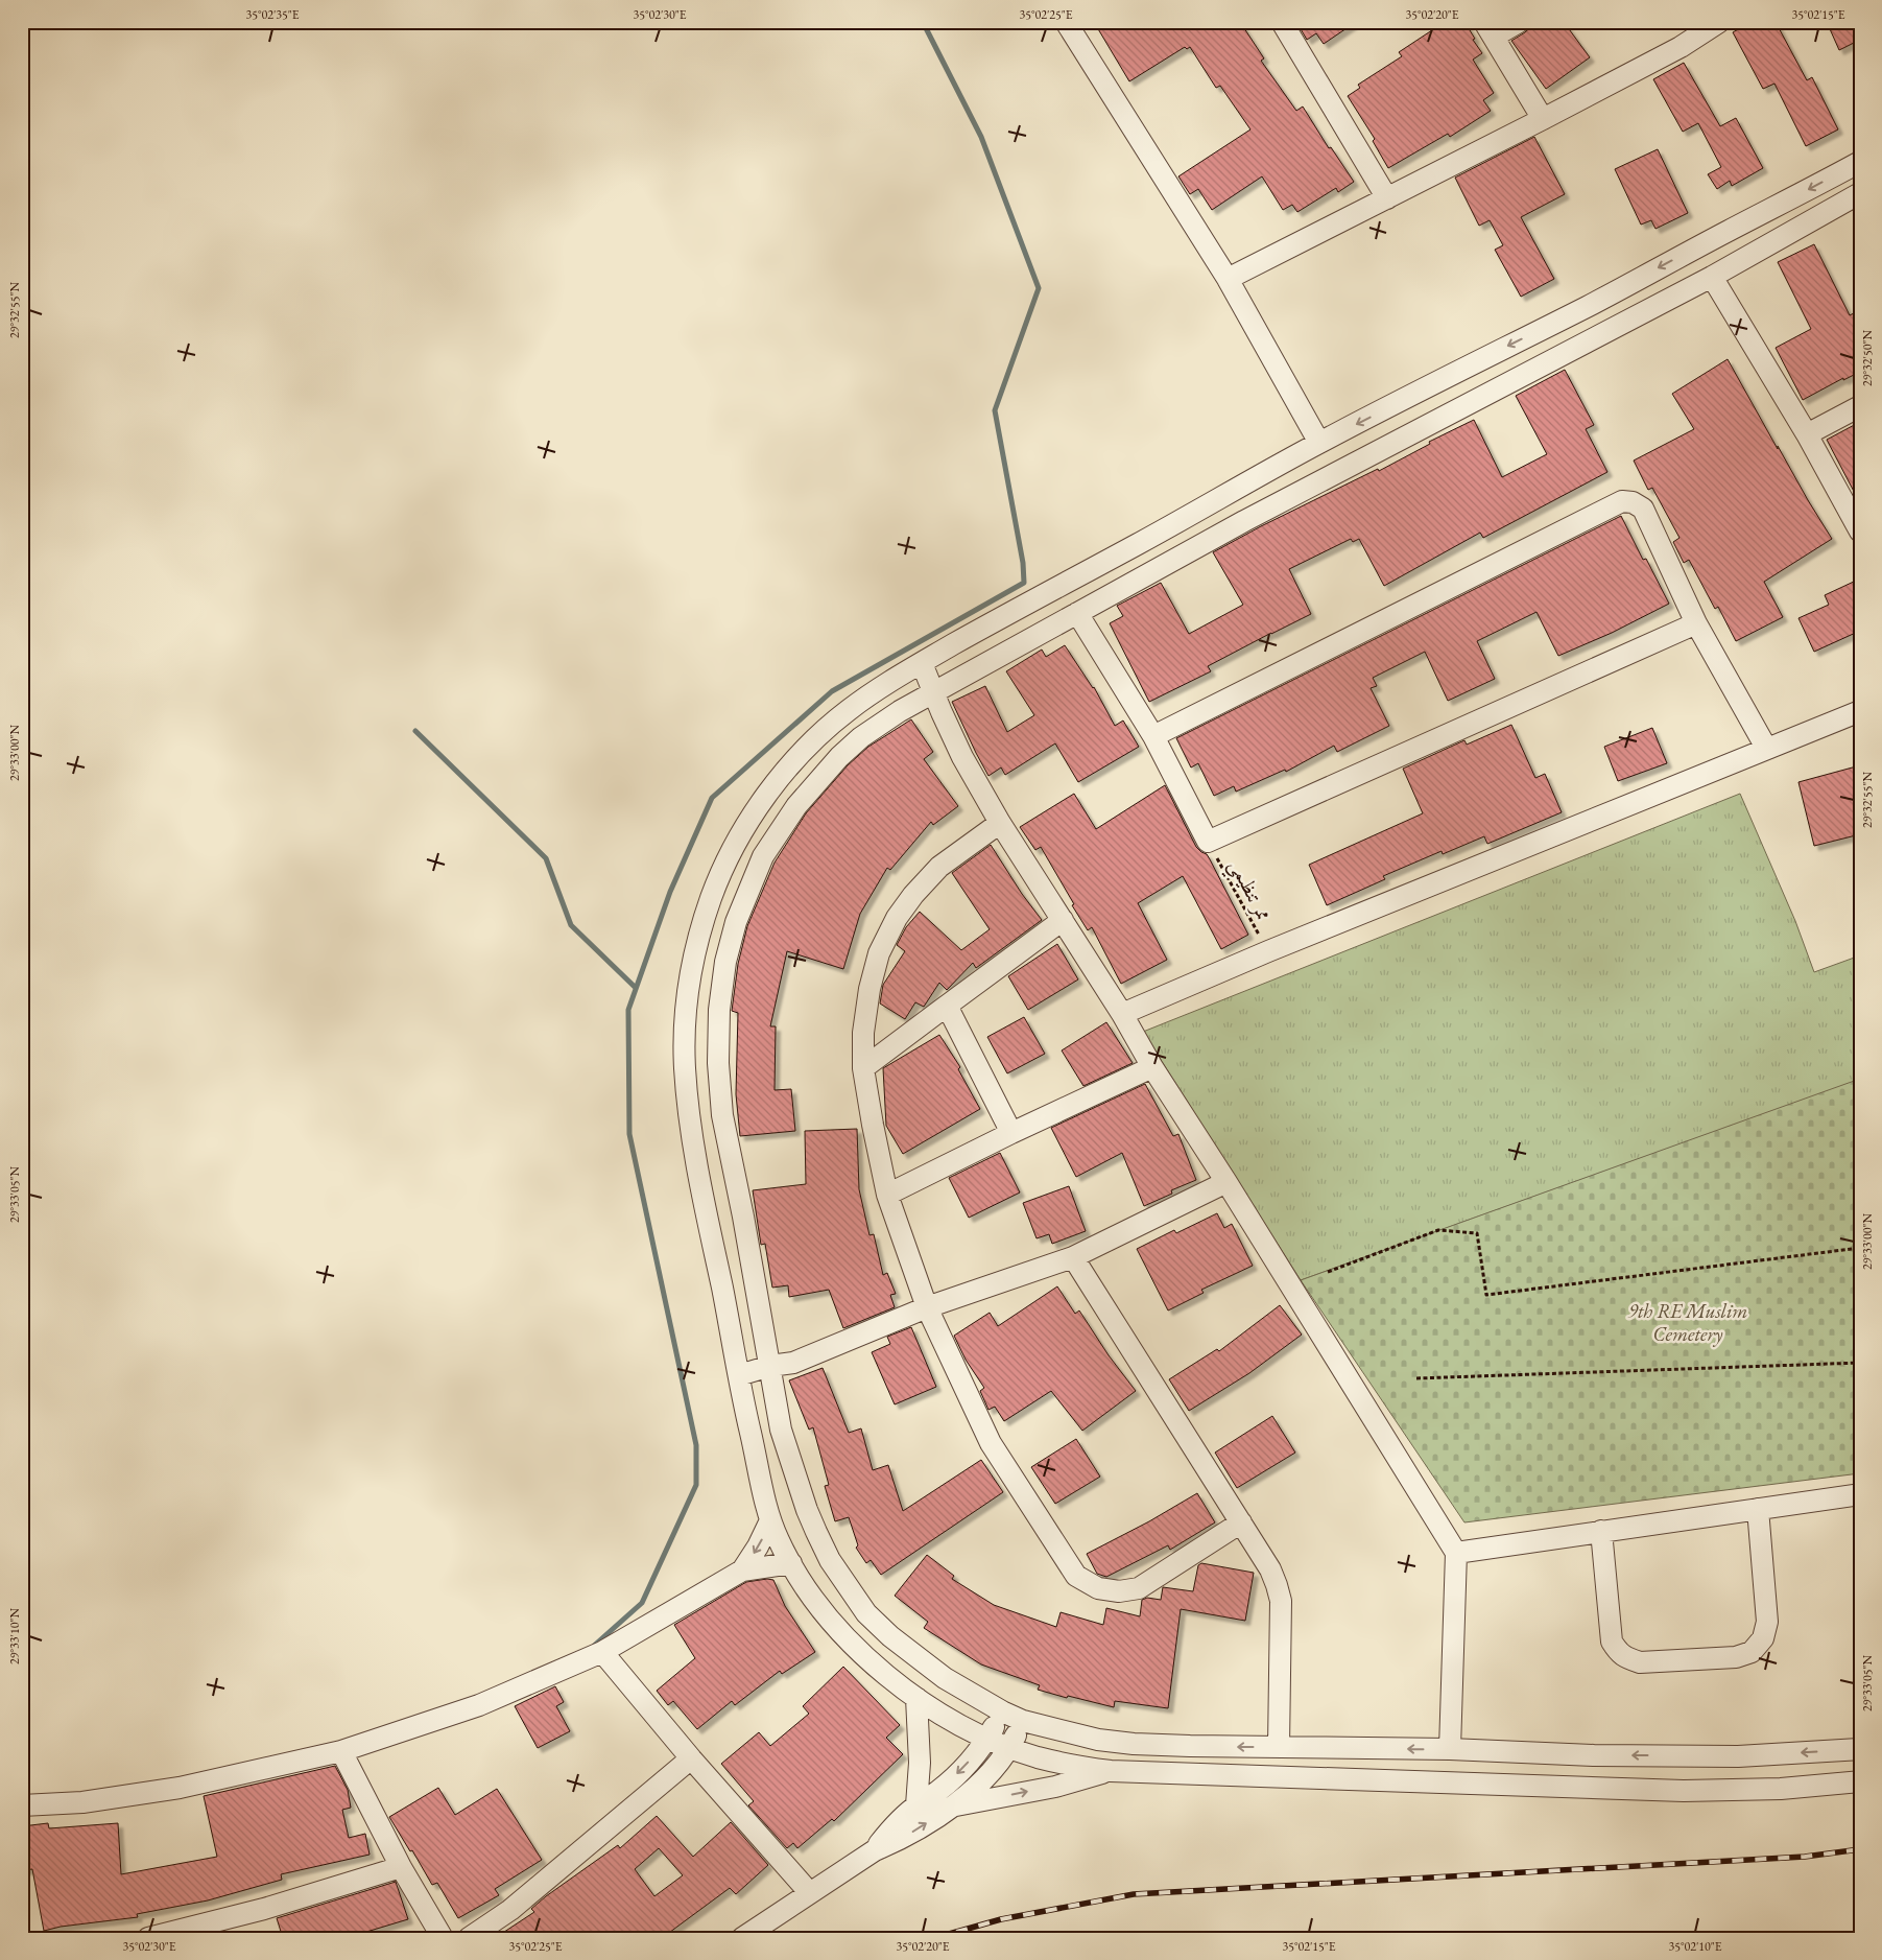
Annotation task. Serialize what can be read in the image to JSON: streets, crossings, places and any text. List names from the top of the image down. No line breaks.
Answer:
{"streets":{"path":["ممر تنظيمي"]},"parks":["9th RE Muslim Cemetery"],"coordinates":["35°02'35\"E","35°02'30\"E","35°02'25\"E","35°02'20\"E","35°02'15\"E","29°32'55\"N","29°32'50\"N","29°33'00\"N","29°33'05\"N","29°33'10\"N","35°02'10\"E"]}
